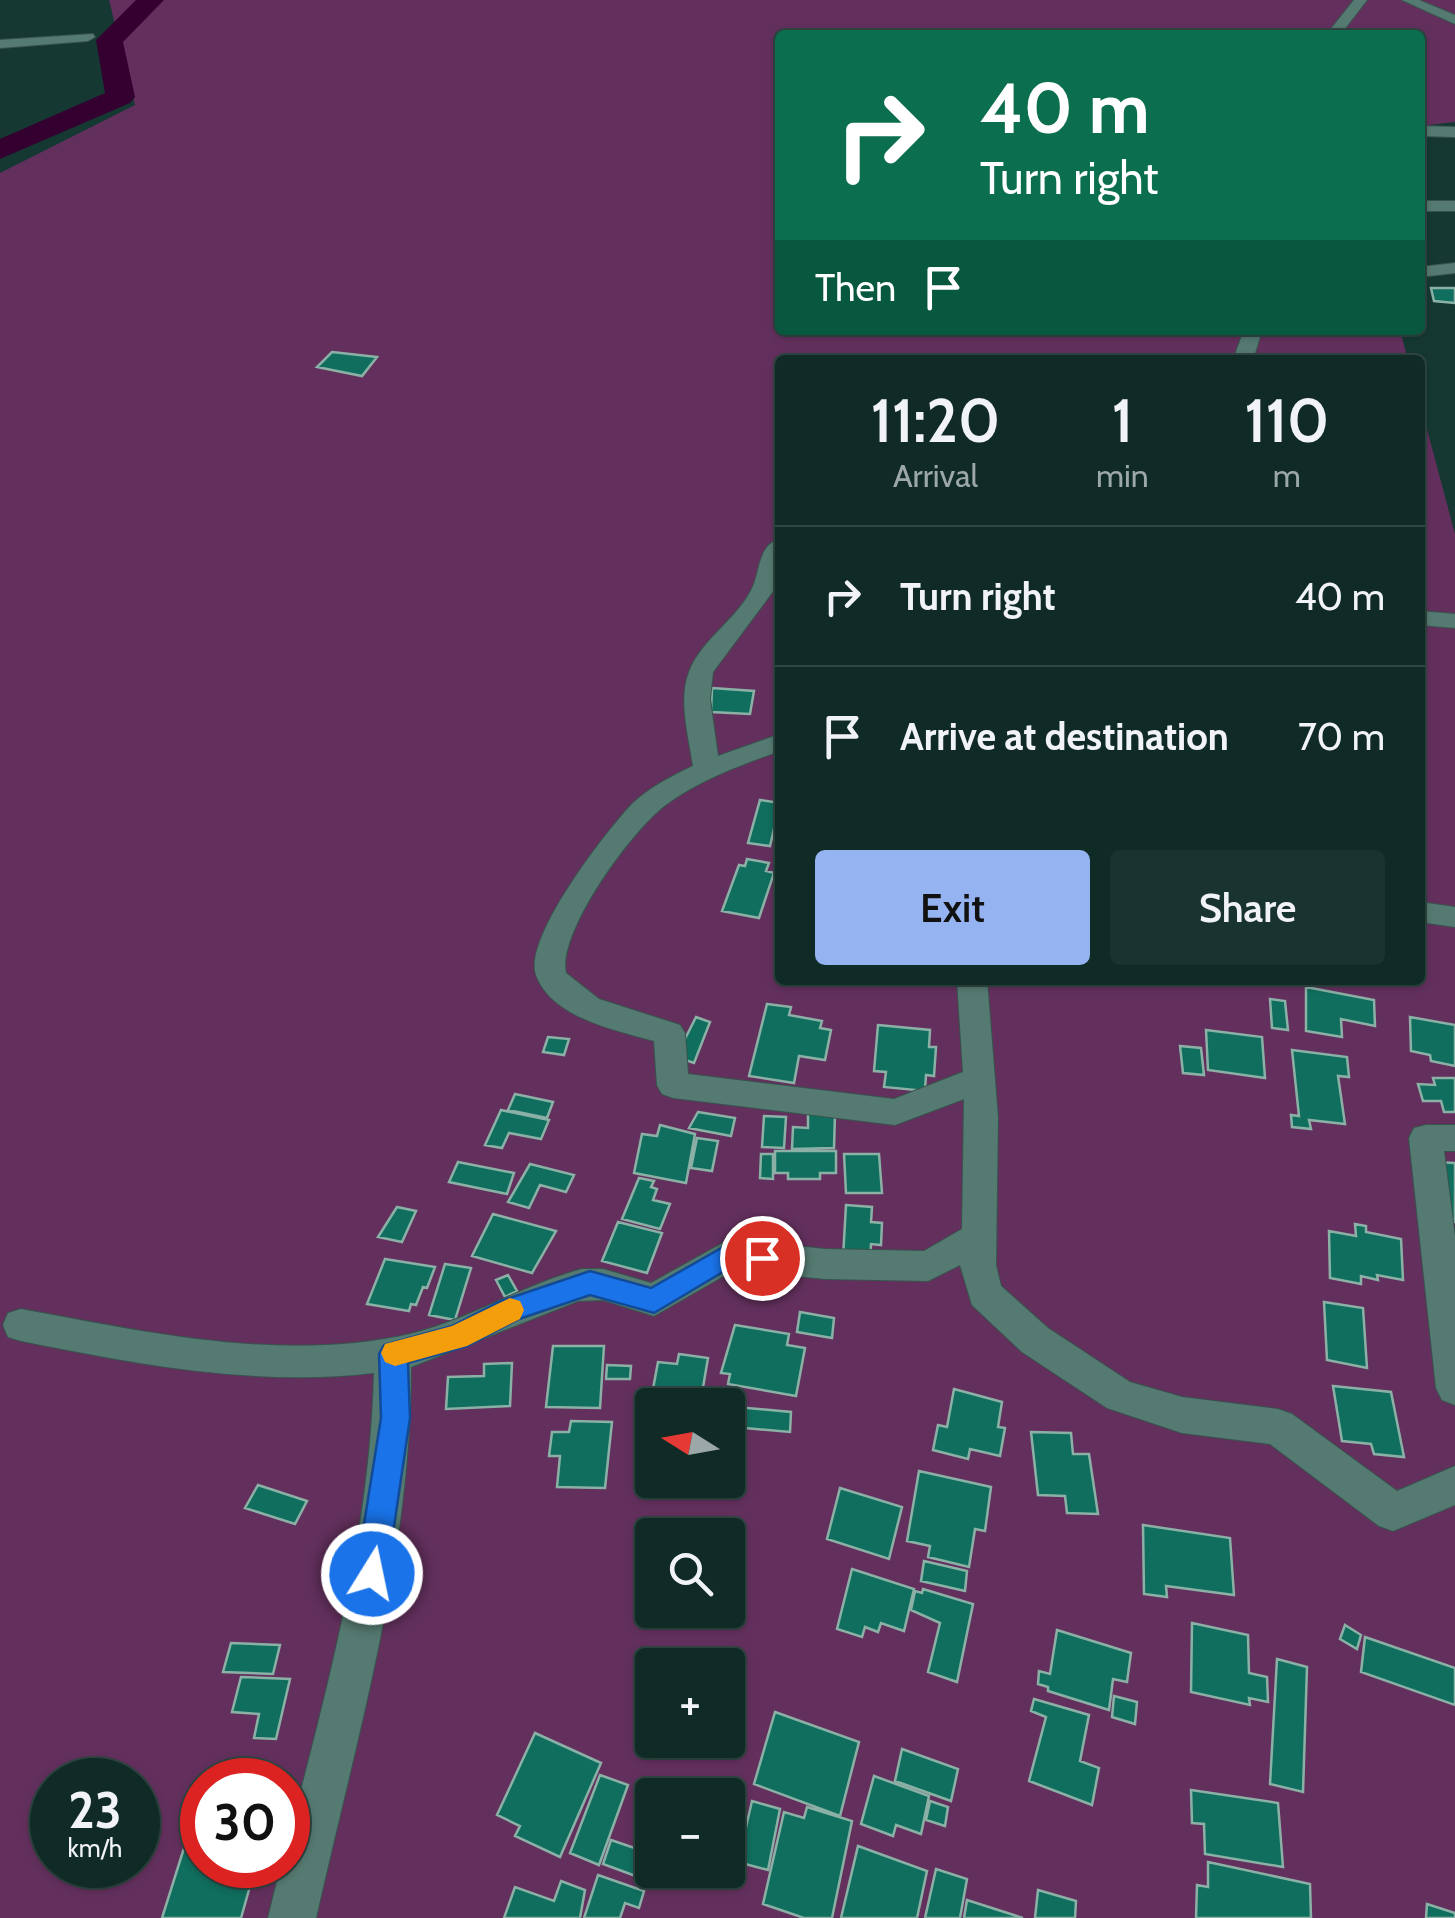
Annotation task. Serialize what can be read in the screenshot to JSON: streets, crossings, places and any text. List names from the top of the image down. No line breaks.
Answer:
{"north":"left","page":{"turn":["40 m","Turn right"],"then":"Then","eta":["11:20","Arrival","1","min","110","m"],"list":[{"name":"Turn right","value":"40 m"},{"name":"Arrive at destination","value":"70 m"}],"buttons":["Exit","Share"],"map_buttons":["+","−"],"speed":"23 km/h","limit":"30"}}
